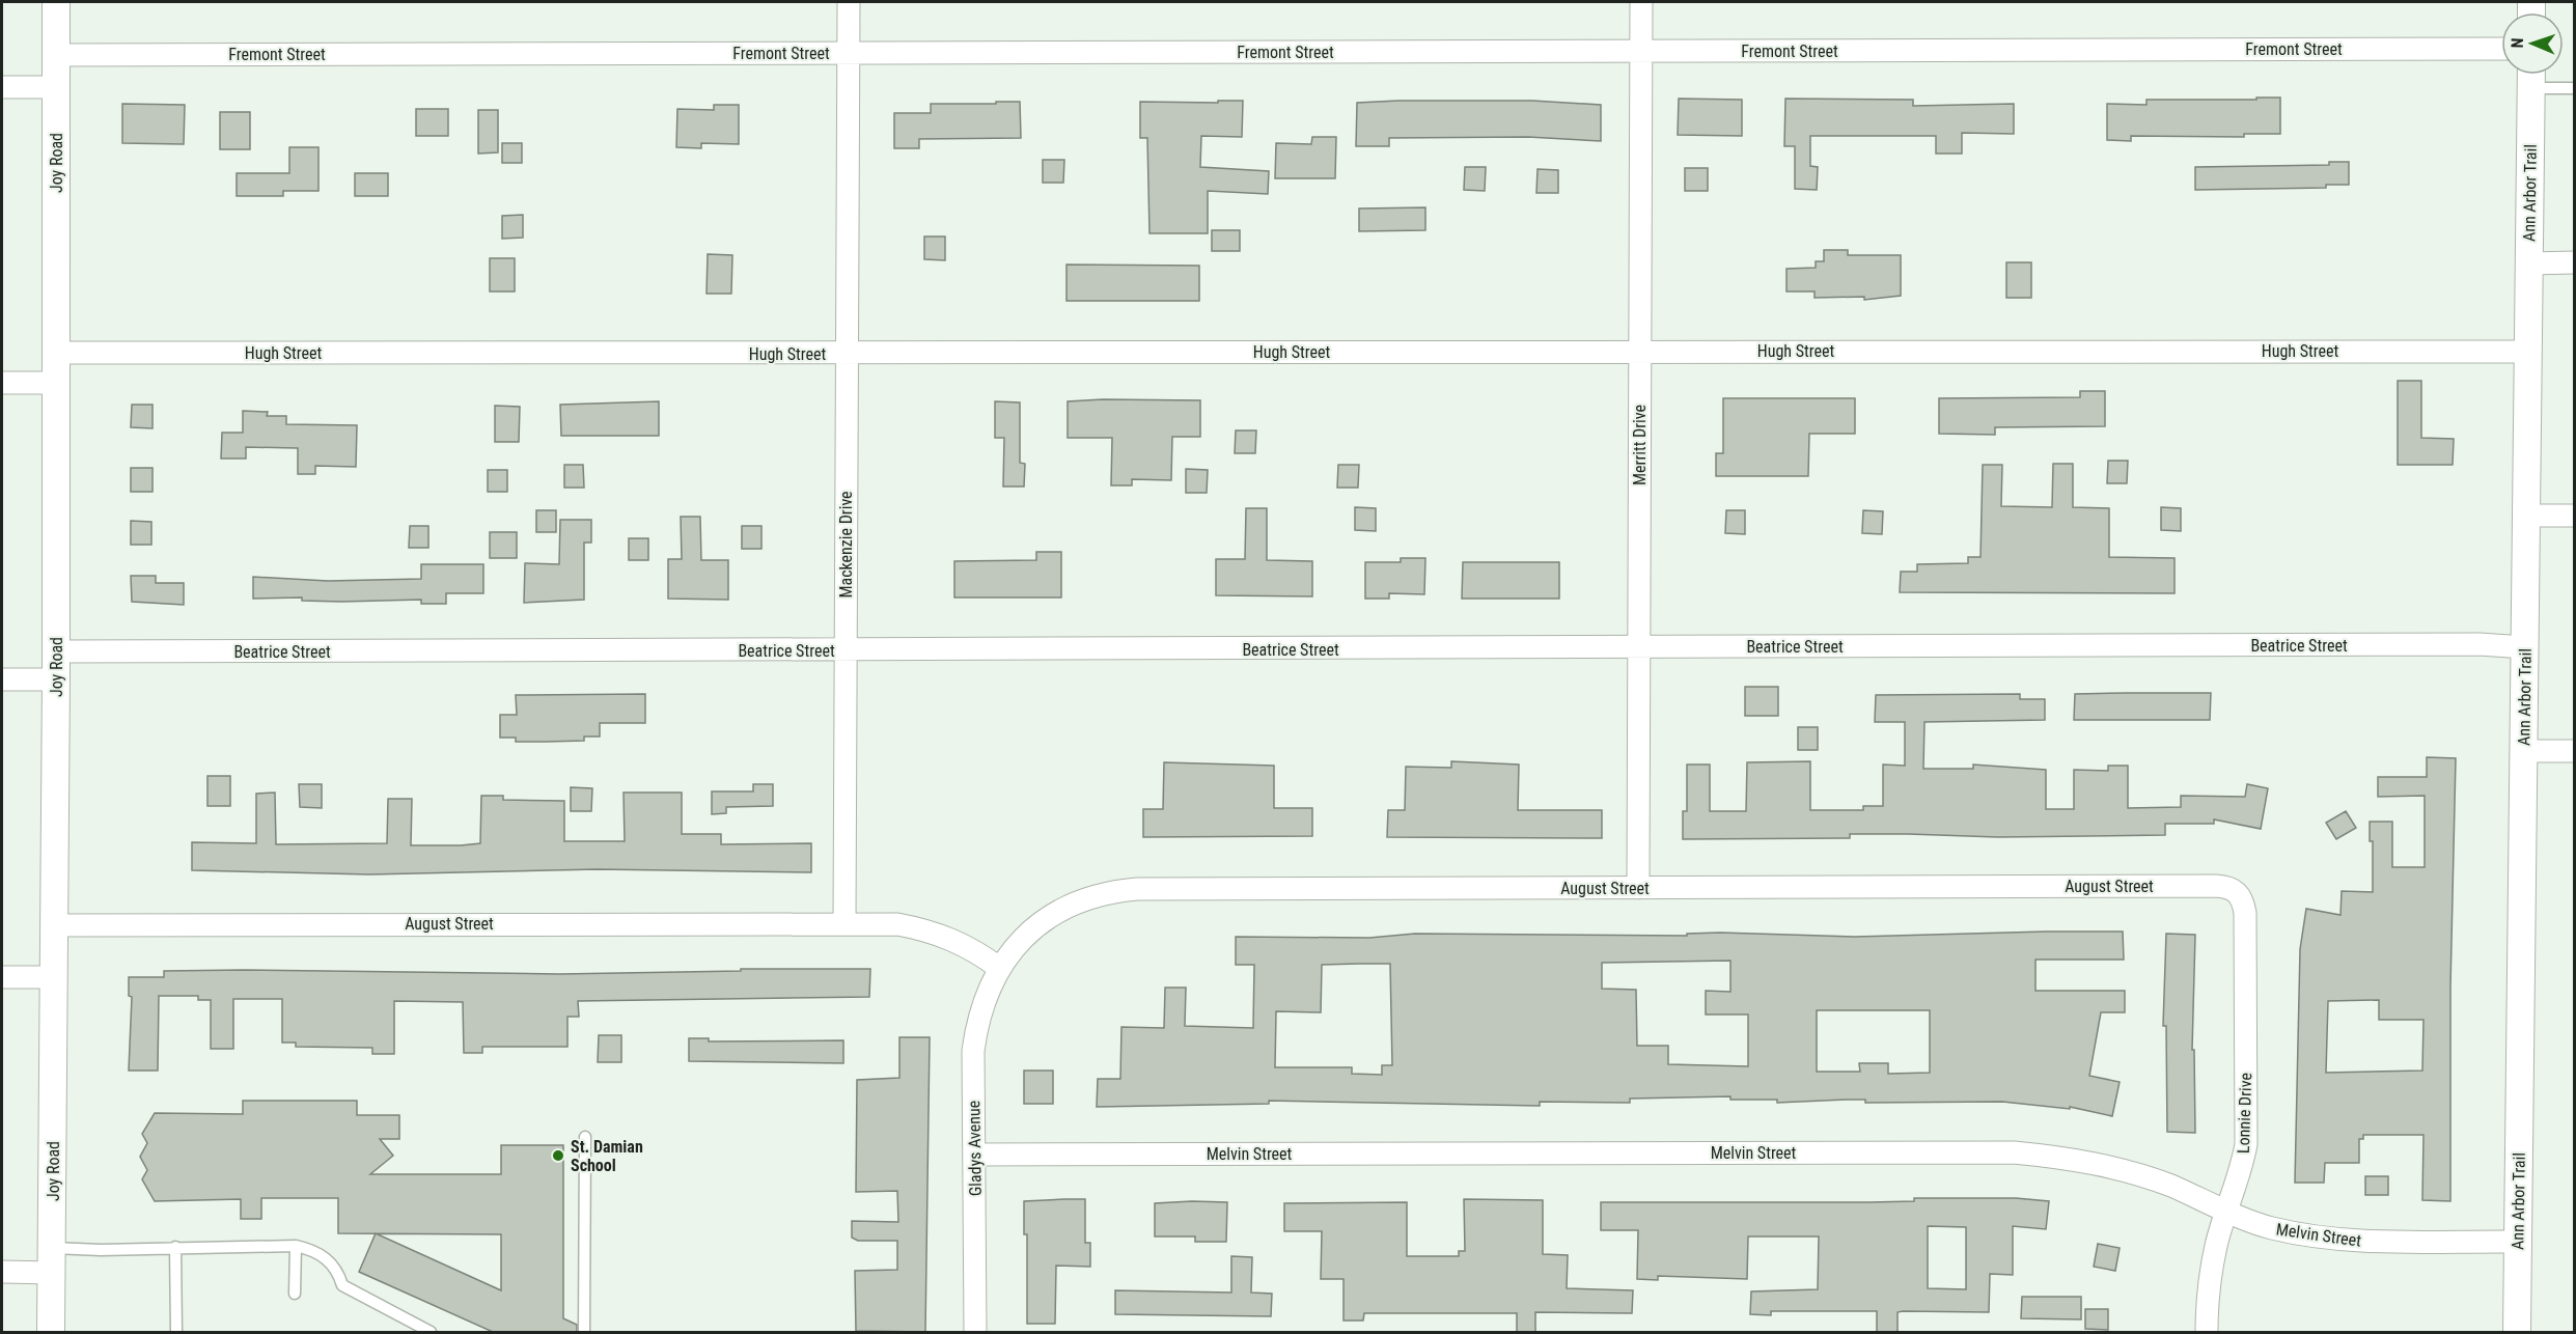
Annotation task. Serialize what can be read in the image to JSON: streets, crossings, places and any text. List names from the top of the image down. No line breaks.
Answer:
{"streets":{"street":["Fremont Street","Joy Road","Ann Arbor Trail","Hugh Street","Merritt Drive","Mackenzie Drive","Beatrice Street","August Street","Lonnie Drive","Gladys Avenue","Melvin Street"]},"crossings":[["Fremont Street","Joy Road"],["Fremont Street","Merritt Drive"],["Fremont Street","Mackenzie Drive"],["Joy Road","Hugh Street"],["Joy Road","Beatrice Street"],["Joy Road","August Street"],["Ann Arbor Trail","Hugh Street"],["Ann Arbor Trail","Beatrice Street"],["Ann Arbor Trail","Melvin Street"],["Hugh Street","Merritt Drive"],["Hugh Street","Mackenzie Drive"],["Merritt Drive","Beatrice Street"],["Merritt Drive","August Street"],["Mackenzie Drive","Beatrice Street"],["Mackenzie Drive","August Street"],["August Street","Lonnie Drive"],["August Street","Gladys Avenue"],["Lonnie Drive","Melvin Street"],["Gladys Avenue","Melvin Street"]],"places":["St. Damian School"],"north":"left"}
